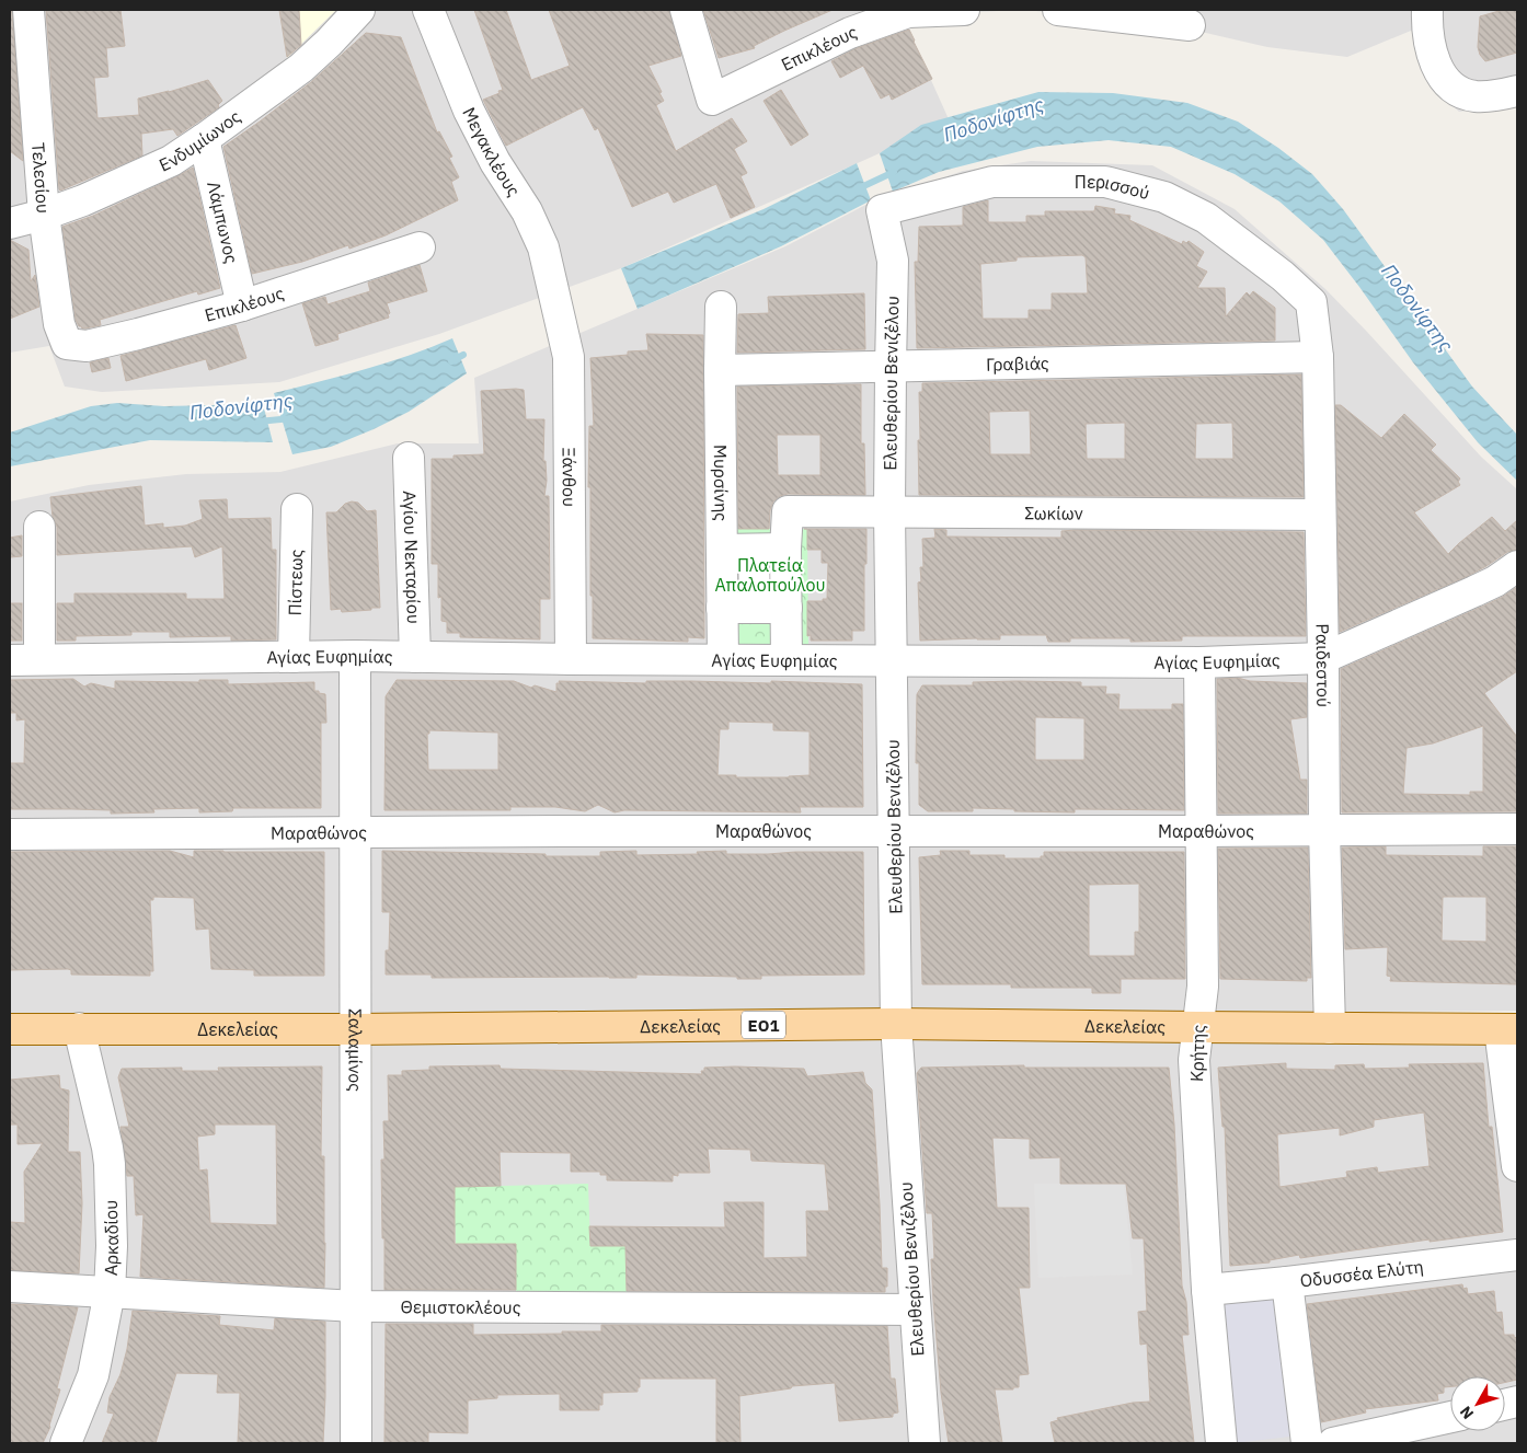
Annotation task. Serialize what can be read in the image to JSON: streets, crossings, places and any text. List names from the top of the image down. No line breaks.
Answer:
{"streets":{"main road":["ΕΟ1","Δεκελείας"],"street":["Επικλέους","Ενδυμίωνος","Μεγακλέους","Τελεσίου","Περισσού","Λάμπωνος","Γραβιάς","Ελευθερίου Βενιζέλου","Ξάνθου","Μυρσίνης","Σωκίων","Αγίου Νεκταρίου","Πίστεως","Αγίας Ευφημίας","Ραιδεστού","Μαραθώνος","Σαλαμίνος","Κρήτης","Αρκαδίου","Οδυσσέα Ελύτη","Θεμιστοκλέους"]},"crossings":[["Επικλέους","Τελεσίου"],["Επικλέους","Λάμπωνος"],["Ενδυμίωνος","Τελεσίου"],["Ενδυμίωνος","Λάμπωνος"],["Μεγακλέους","Ξάνθου"],["Περισσού","Ελευθερίου Βενιζέλου"],["Περισσού","Ραιδεστού"],["Γραβιάς","Ελευθερίου Βενιζέλου"],["Γραβιάς","Μυρσίνης"],["Γραβιάς","Ραιδεστού"],["Ελευθερίου Βενιζέλου","Σωκίων"],["Ελευθερίου Βενιζέλου","Αγίας Ευφημίας"],["Ελευθερίου Βενιζέλου","Μαραθώνος"],["Ελευθερίου Βενιζέλου","Δεκελείας"],["Ελευθερίου Βενιζέλου","Θεμιστοκλέους"],["Ξάνθου","Αγίας Ευφημίας"],["Μυρσίνης","Αγίας Ευφημίας"],["Σωκίων","Ραιδεστού"],["Αγίου Νεκταρίου","Αγίας Ευφημίας"],["Πίστεως","Αγίας Ευφημίας"],["Αγίας Ευφημίας","Ραιδεστού"],["Αγίας Ευφημίας","Σαλαμίνος"],["Αγίας Ευφημίας","Κρήτης"],["Ραιδεστού","Μαραθώνος"],["Ραιδεστού","Δεκελείας"],["Μαραθώνος","Σαλαμίνος"],["Μαραθώνος","Κρήτης"],["Δεκελείας","Σαλαμίνος"],["Δεκελείας","Κρήτης"],["Δεκελείας","Αρκαδίου"],["Σαλαμίνος","Θεμιστοκλέους"],["Κρήτης","Οδυσσέα Ελύτη"],["Αρκαδίου","Θεμιστοκλέους"]],"water":["Ποδονίφτης"],"parks":["Πλατεία Απαλοπούλου"],"north":"bottom left"}
